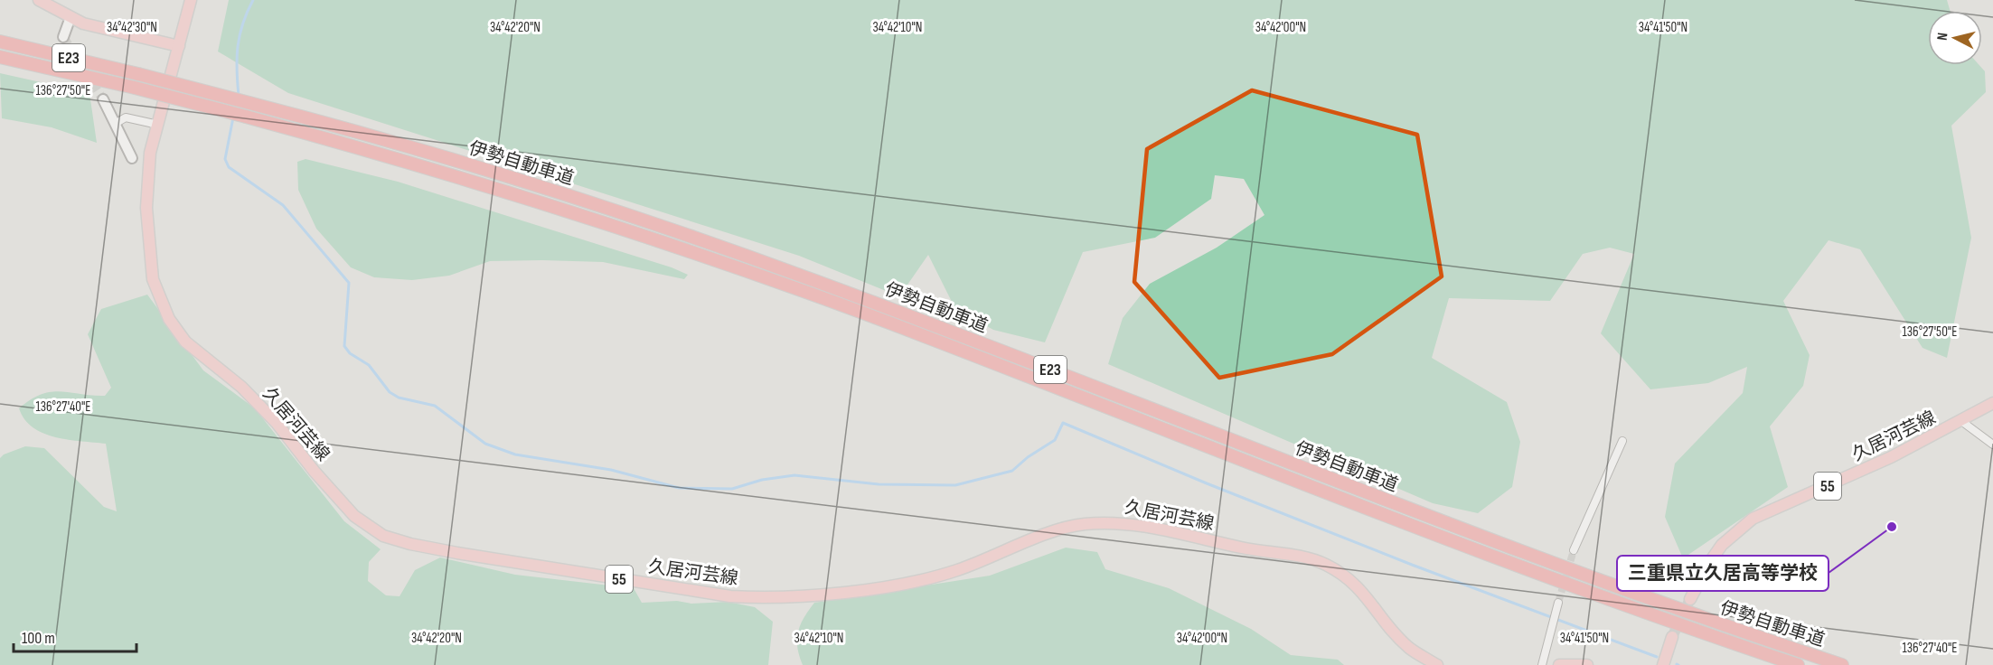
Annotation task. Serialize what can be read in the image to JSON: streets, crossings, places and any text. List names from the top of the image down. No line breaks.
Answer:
{"streets":{"highway":["E23","伊勢自動車道"],"main road":["久居河芸線","55"]},"places":["三重県立久居高等学校"],"scale_bar":"100 m","north":"left","coordinates":["34°42'30\"N","34°42'20\"N","34°42'10\"N","34°42'00\"N","34°41'50\"N","136°27'50\"E","136°27'40\"E"]}
